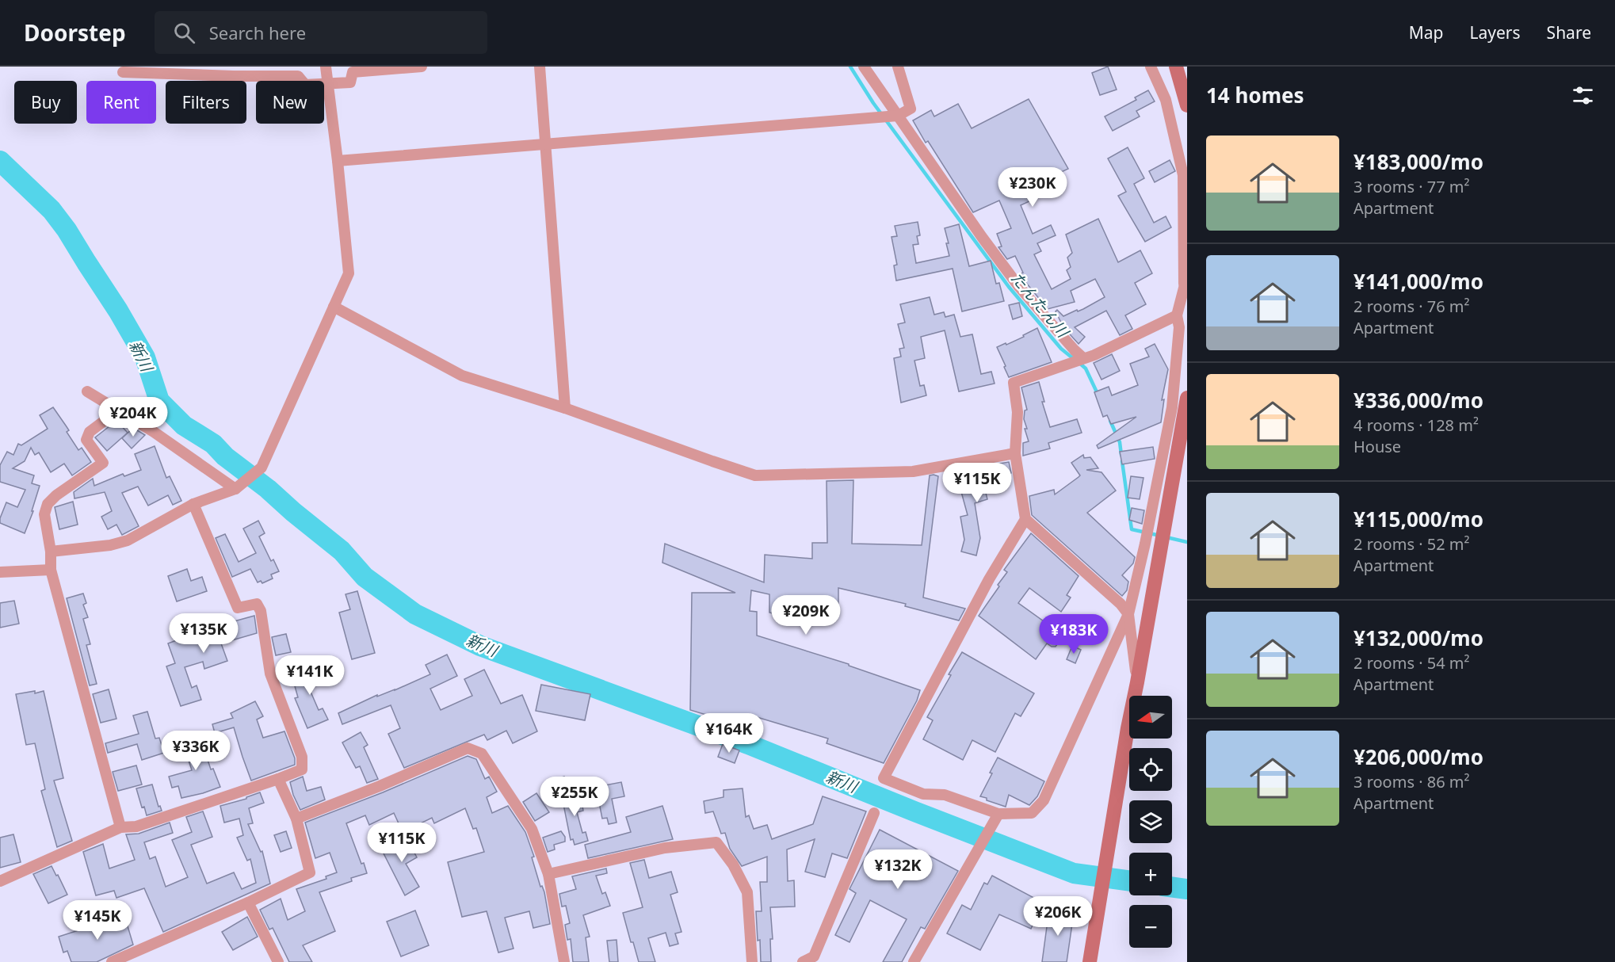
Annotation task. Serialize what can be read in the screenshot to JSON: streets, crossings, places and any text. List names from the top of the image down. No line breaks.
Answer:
{"water":["たんたん川","新川"],"north":"left","page":{"header":"Doorstep","search":"Search here","nav":["Map","Layers","Share"],"heading":"14 homes","chip":["Buy","Rent","Filters","New"],"list":[{"name":"¥183,000/mo","note":"3 rooms · 77 m² · Apartment"},{"name":"¥141,000/mo","note":"2 rooms · 76 m² · Apartment"},{"name":"¥336,000/mo","note":"4 rooms · 128 m² · House"},{"name":"¥115,000/mo","note":"2 rooms · 52 m² · Apartment"},{"name":"¥132,000/mo","note":"2 rooms · 54 m² · Apartment"},{"name":"¥206,000/mo","note":"3 rooms · 86 m² · Apartment"}],"price":["¥230K","¥204K","¥115K","¥209K","¥135K","¥183K","¥141K","¥164K","¥336K","¥255K","¥115K","¥132K","¥206K","¥145K"],"map_buttons":["+","−"]}}
